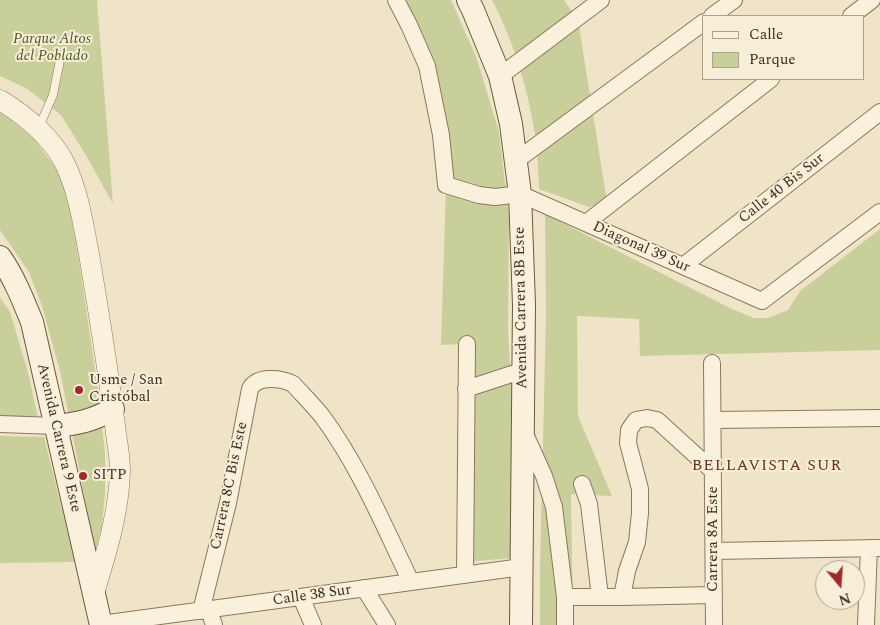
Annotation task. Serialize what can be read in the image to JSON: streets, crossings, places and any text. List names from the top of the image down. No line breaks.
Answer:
{"streets":{"main road":["Avenida Carrera 8B Este","Avenida Carrera 9 Este"],"street":["Calle 40 Bis Sur","Diagonal 39 Sur","Carrera 8C Bis Este","Carrera 8A Este","Calle 38 Sur"]},"crossings":[["Calle 40 Bis Sur","Diagonal 39 Sur"],["Diagonal 39 Sur","Avenida Carrera 8B Este"],["Avenida Carrera 8B Este","Calle 38 Sur"],["Avenida Carrera 9 Este","Calle 38 Sur"],["Carrera 8C Bis Este","Calle 38 Sur"]],"districts":["BELLAVISTA SUR"],"parks":["Parque Altos del Poblado"],"places":["Usme / San Cristóbal","SITP"],"legend":["Calle","Parque"],"north":"bottom"}
